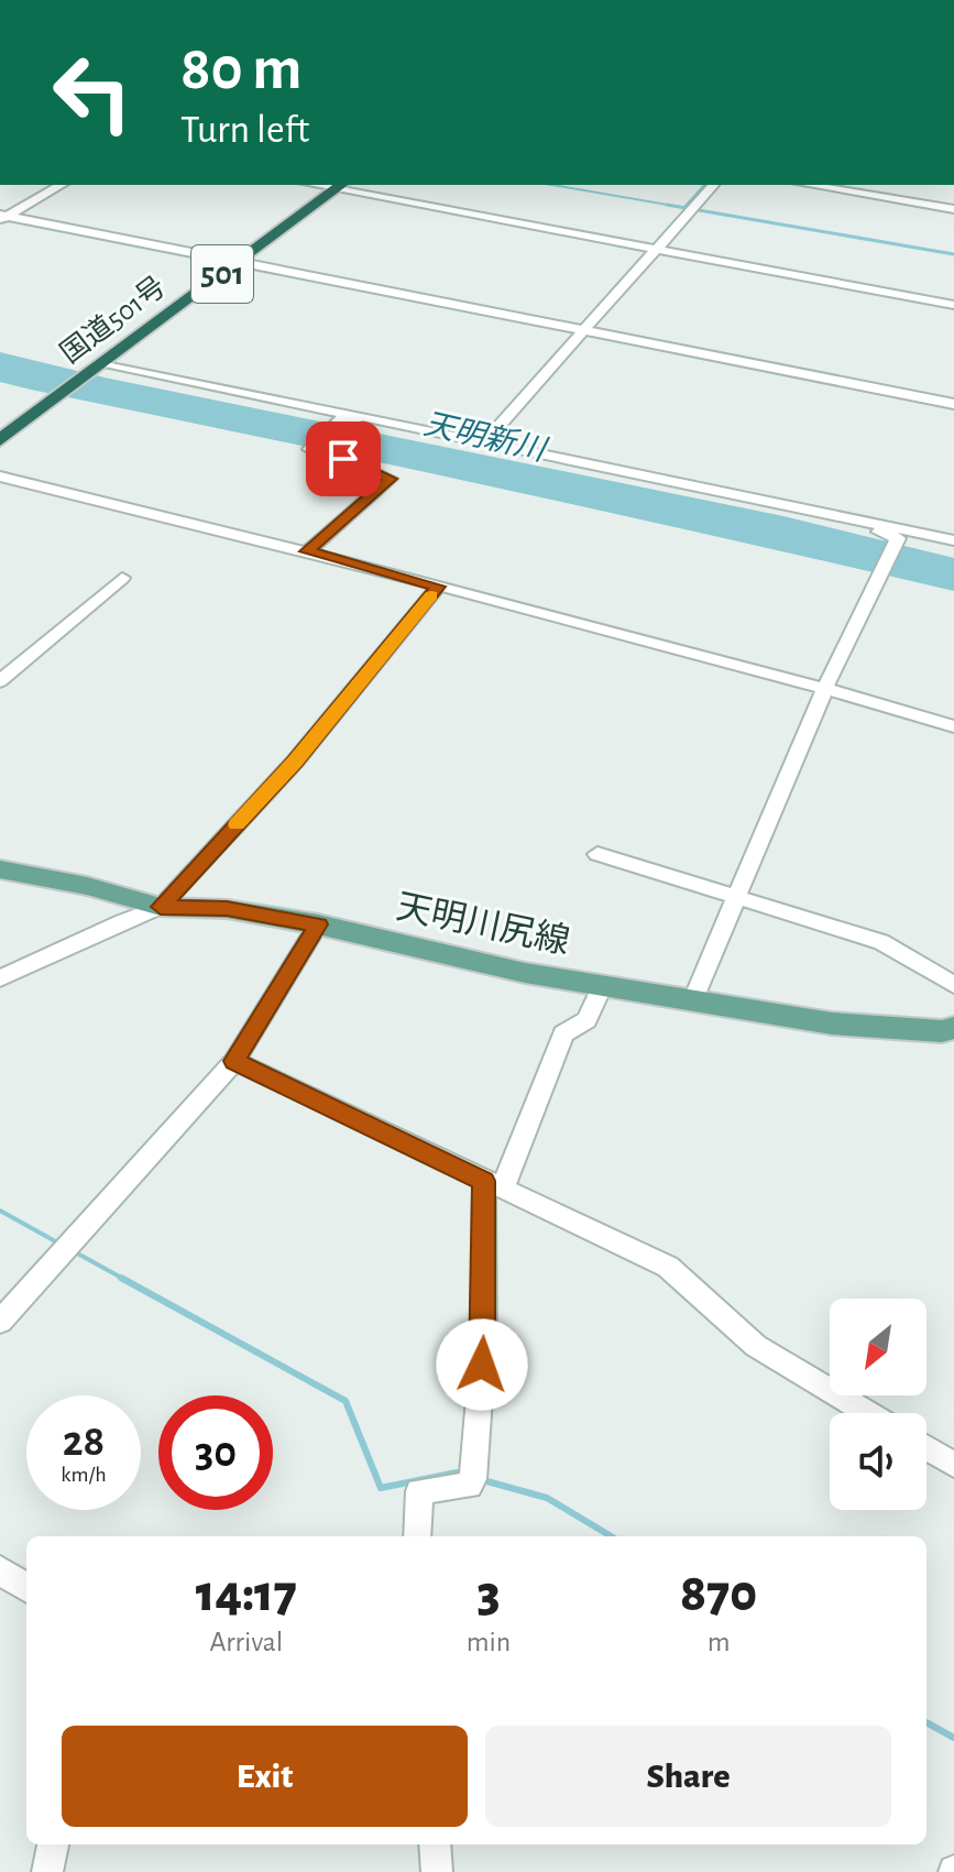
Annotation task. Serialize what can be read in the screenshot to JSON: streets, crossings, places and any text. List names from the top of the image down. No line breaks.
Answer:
{"streets":{"highway":["501","国道501号"],"main road":["天明川尻線"]},"water":["天明新川"],"north":"bottom left","page":{"turn":["80 m","Turn left"],"speed":"28 km/h","limit":"30","eta":["14:17","Arrival","3","min","870","m"],"buttons":["Exit","Share"]}}
